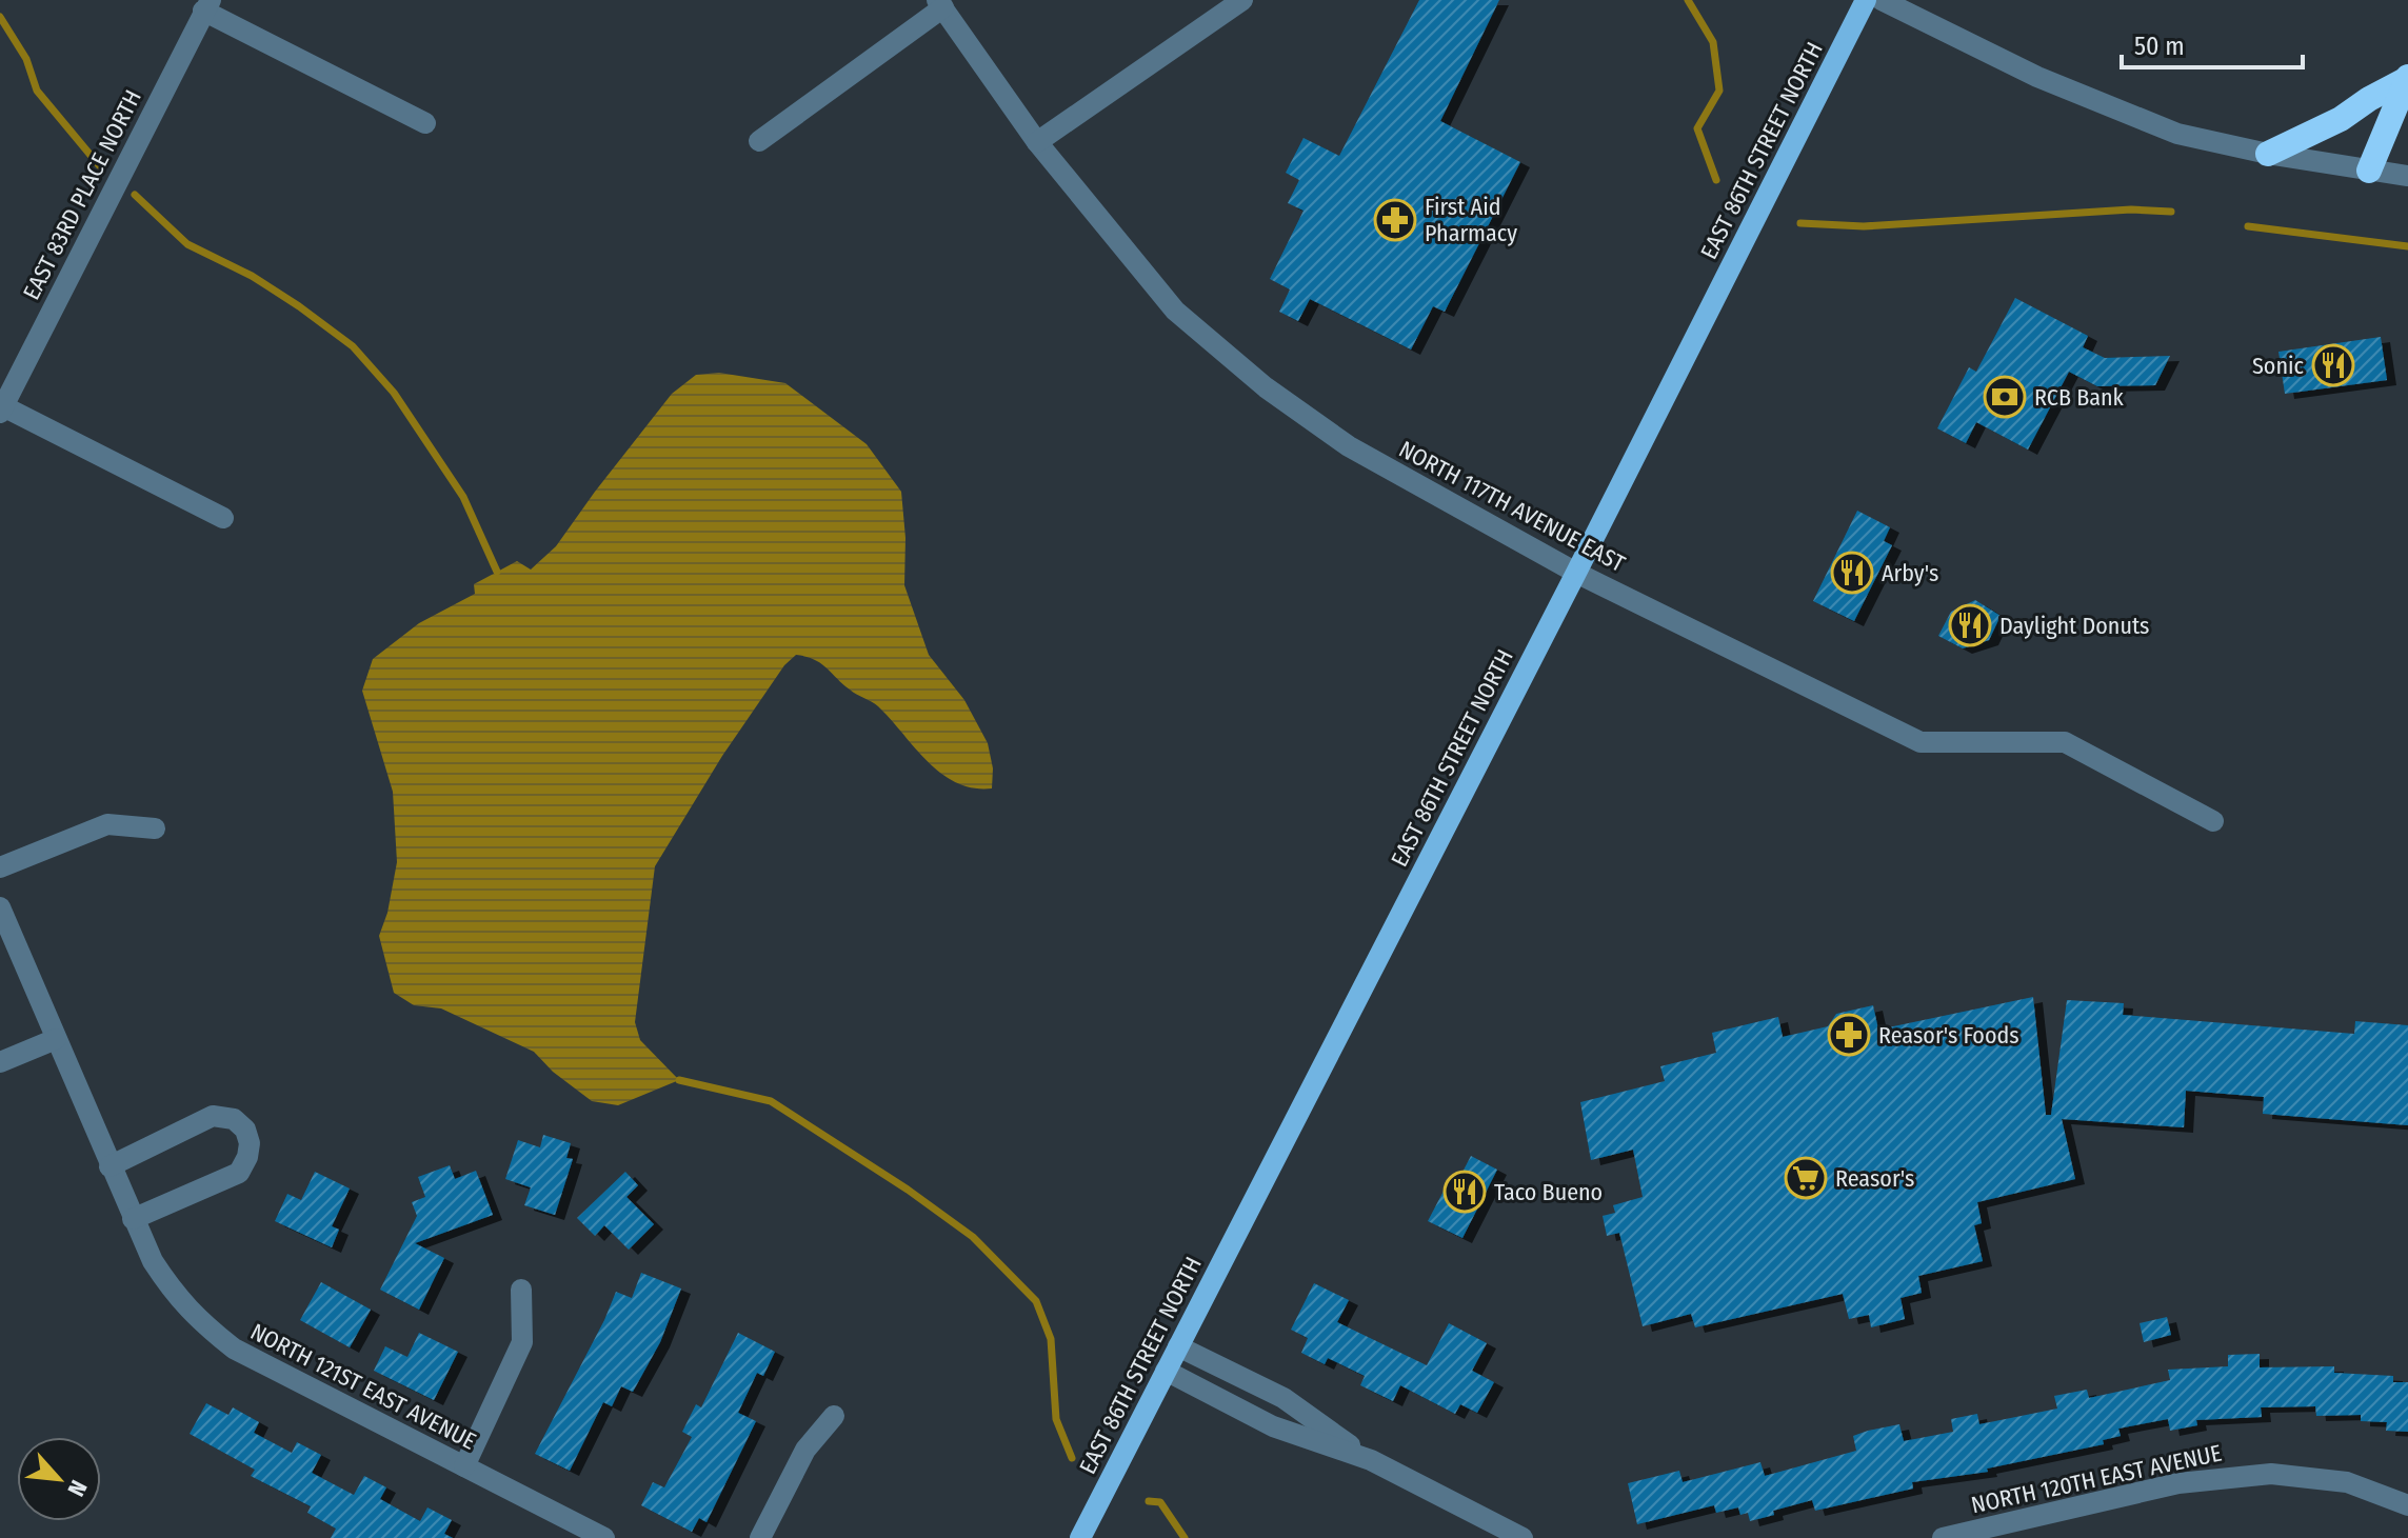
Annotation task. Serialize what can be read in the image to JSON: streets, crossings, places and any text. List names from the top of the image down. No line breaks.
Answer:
{"streets":{"main road":["EAST 86TH STREET NORTH"],"street":["EAST 83RD PLACE NORTH","NORTH 117TH AVENUE EAST","NORTH 121ST EAST AVENUE","NORTH 120TH EAST AVENUE"]},"crossings":[["EAST 86TH STREET NORTH","NORTH 117TH AVENUE EAST"]],"places":{"pharmacy":["First Aid Pharmacy","Reasor's Foods"],"restaurant":["Sonic","Arby's","Daylight Donuts","Taco Bueno"],"bank":["RCB Bank"],"supermarket":["Reasor's"]},"scale_bar":"50 m","north":"bottom right"}
